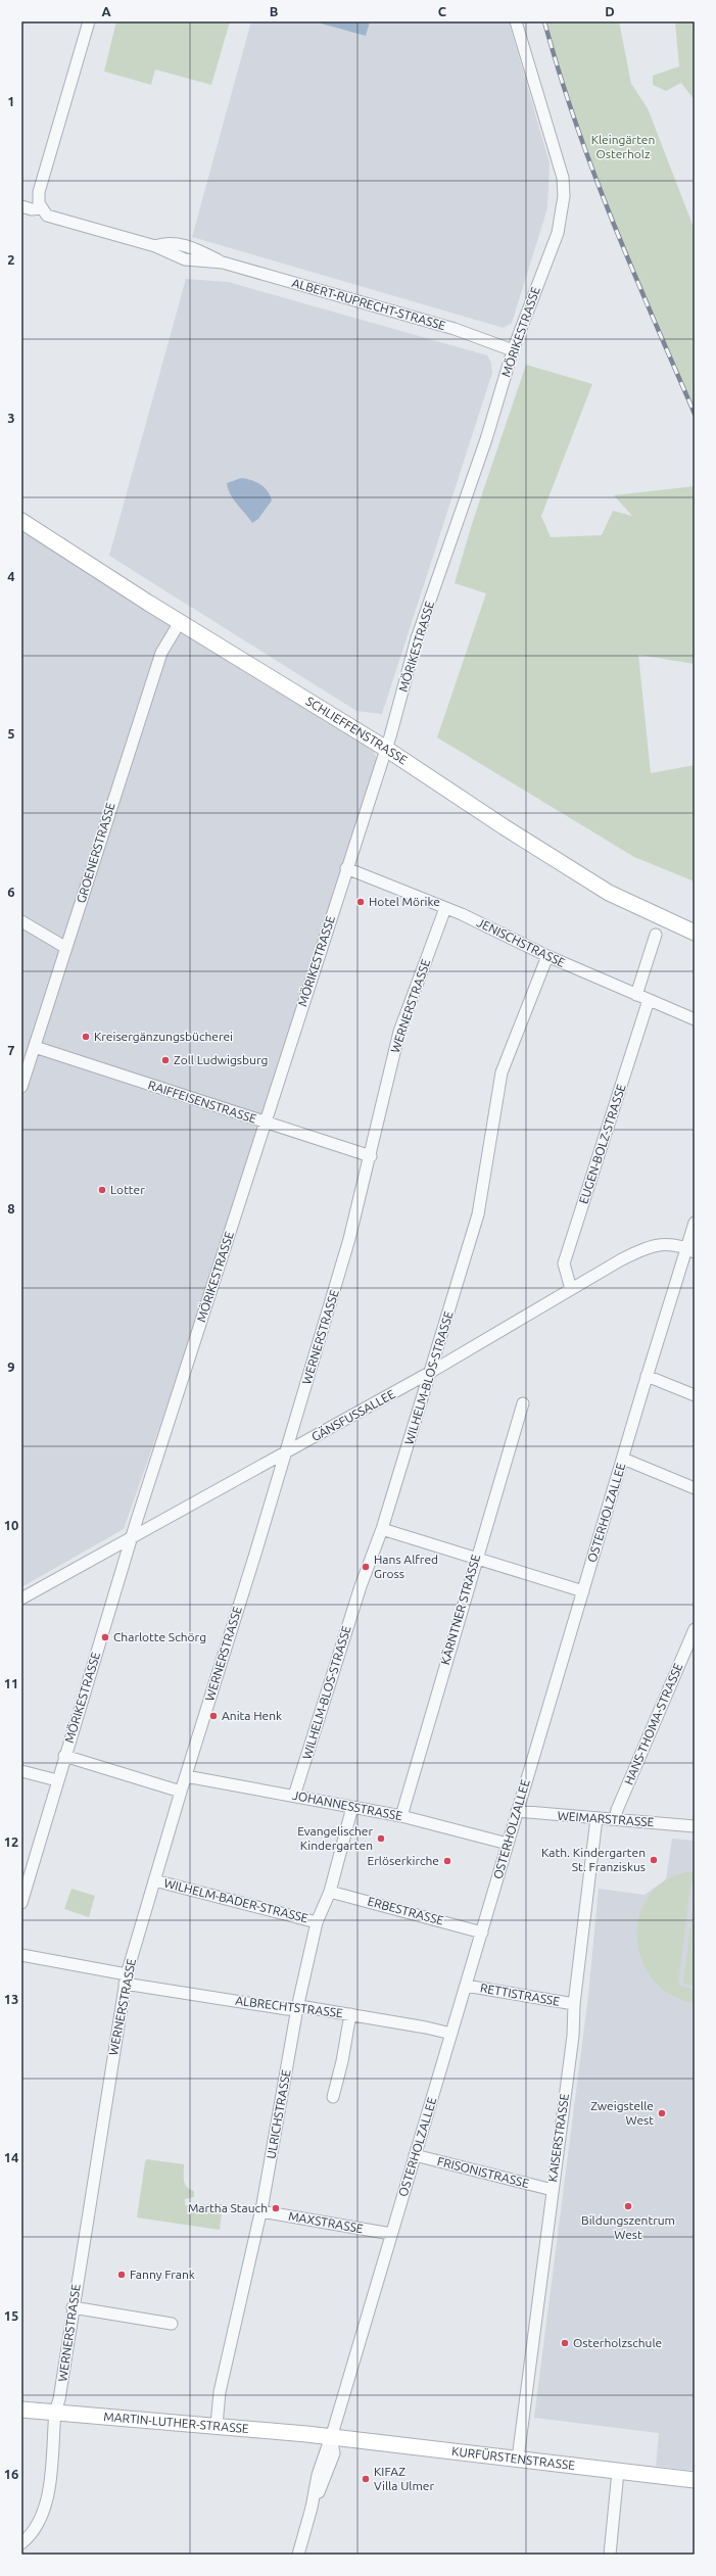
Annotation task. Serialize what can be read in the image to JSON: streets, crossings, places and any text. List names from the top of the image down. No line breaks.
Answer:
{"streets":{"street":["ALBERT-RUPRECHT-STRASSE","MÖRIKESTRASSE","SCHLIEFFENSTRASSE","GROENERSTRASSE","JENISCHSTRASSE","WERNERSTRASSE","RAIFFEISENSTRASSE","EUGEN-BOLZ-STRASSE","WILHELM-BLOS-STRASSE","GÄNSFUSSALLEE","OSTERHOLZALLEE","KÄRNTNER STRASSE","HANS-THOMA-STRASSE","JOHANNESSTRASSE","WEIMARSTRASSE","WILHELM-BADER-STRASSE","ERBESTRASSE","RETTISTRASSE","ALBRECHTSTRASSE","ULRICHSTRASSE","KAISERSTRASSE","FRISONISTRASSE","MAXSTRASSE","MARTIN-LUTHER-STRASSE","KURFÜRSTENSTRASSE"]},"crossings":[["ALBERT-RUPRECHT-STRASSE","MÖRIKESTRASSE"],["MÖRIKESTRASSE","SCHLIEFFENSTRASSE"],["MÖRIKESTRASSE","JENISCHSTRASSE"],["MÖRIKESTRASSE","RAIFFEISENSTRASSE"],["MÖRIKESTRASSE","GÄNSFUSSALLEE"],["SCHLIEFFENSTRASSE","GROENERSTRASSE"],["GROENERSTRASSE","RAIFFEISENSTRASSE"],["JENISCHSTRASSE","WERNERSTRASSE"],["JENISCHSTRASSE","EUGEN-BOLZ-STRASSE"],["JENISCHSTRASSE","WILHELM-BLOS-STRASSE"],["WERNERSTRASSE","RAIFFEISENSTRASSE"],["WERNERSTRASSE","GÄNSFUSSALLEE"],["WERNERSTRASSE","JOHANNESSTRASSE"],["WERNERSTRASSE","WILHELM-BADER-STRASSE"],["WERNERSTRASSE","ALBRECHTSTRASSE"],["WERNERSTRASSE","MARTIN-LUTHER-STRASSE"],["EUGEN-BOLZ-STRASSE","GÄNSFUSSALLEE"],["WILHELM-BLOS-STRASSE","GÄNSFUSSALLEE"],["WILHELM-BLOS-STRASSE","JOHANNESSTRASSE"],["GÄNSFUSSALLEE","OSTERHOLZALLEE"],["OSTERHOLZALLEE","JOHANNESSTRASSE"],["OSTERHOLZALLEE","WEIMARSTRASSE"],["OSTERHOLZALLEE","ERBESTRASSE"],["OSTERHOLZALLEE","RETTISTRASSE"],["OSTERHOLZALLEE","ALBRECHTSTRASSE"],["OSTERHOLZALLEE","FRISONISTRASSE"],["OSTERHOLZALLEE","MAXSTRASSE"],["OSTERHOLZALLEE","MARTIN-LUTHER-STRASSE"],["OSTERHOLZALLEE","KURFÜRSTENSTRASSE"],["KÄRNTNER STRASSE","JOHANNESSTRASSE"],["HANS-THOMA-STRASSE","WEIMARSTRASSE"],["JOHANNESSTRASSE","ULRICHSTRASSE"],["WEIMARSTRASSE","KAISERSTRASSE"],["WILHELM-BADER-STRASSE","ULRICHSTRASSE"],["ERBESTRASSE","ULRICHSTRASSE"],["RETTISTRASSE","KAISERSTRASSE"],["ALBRECHTSTRASSE","ULRICHSTRASSE"],["ULRICHSTRASSE","MAXSTRASSE"],["ULRICHSTRASSE","MARTIN-LUTHER-STRASSE"],["KAISERSTRASSE","FRISONISTRASSE"],["KAISERSTRASSE","KURFÜRSTENSTRASSE"],["MARTIN-LUTHER-STRASSE","KURFÜRSTENSTRASSE"]],"parks":["Kleingärten Osterholz"],"places":["Hotel Mörike","Kreisergänzungsbücherei","Zoll Ludwigsburg","Lotter","Hans Alfred Gross","Charlotte Schörg","Anita Henk","Evangelischer Kindergarten","Kath. Kindergarten St. Franziskus","Erlöserkirche","Zweigstelle West","Bildungszentrum West","Martha Stauch","Fanny Frank","Osterholzschule","KIFAZ Villa Ulmer"],"grid":{"columns":["A","B","C","D"],"rows":["1","2","3","4","5","6","7","8","9","10","11","12","13","14","15","16"]}}
